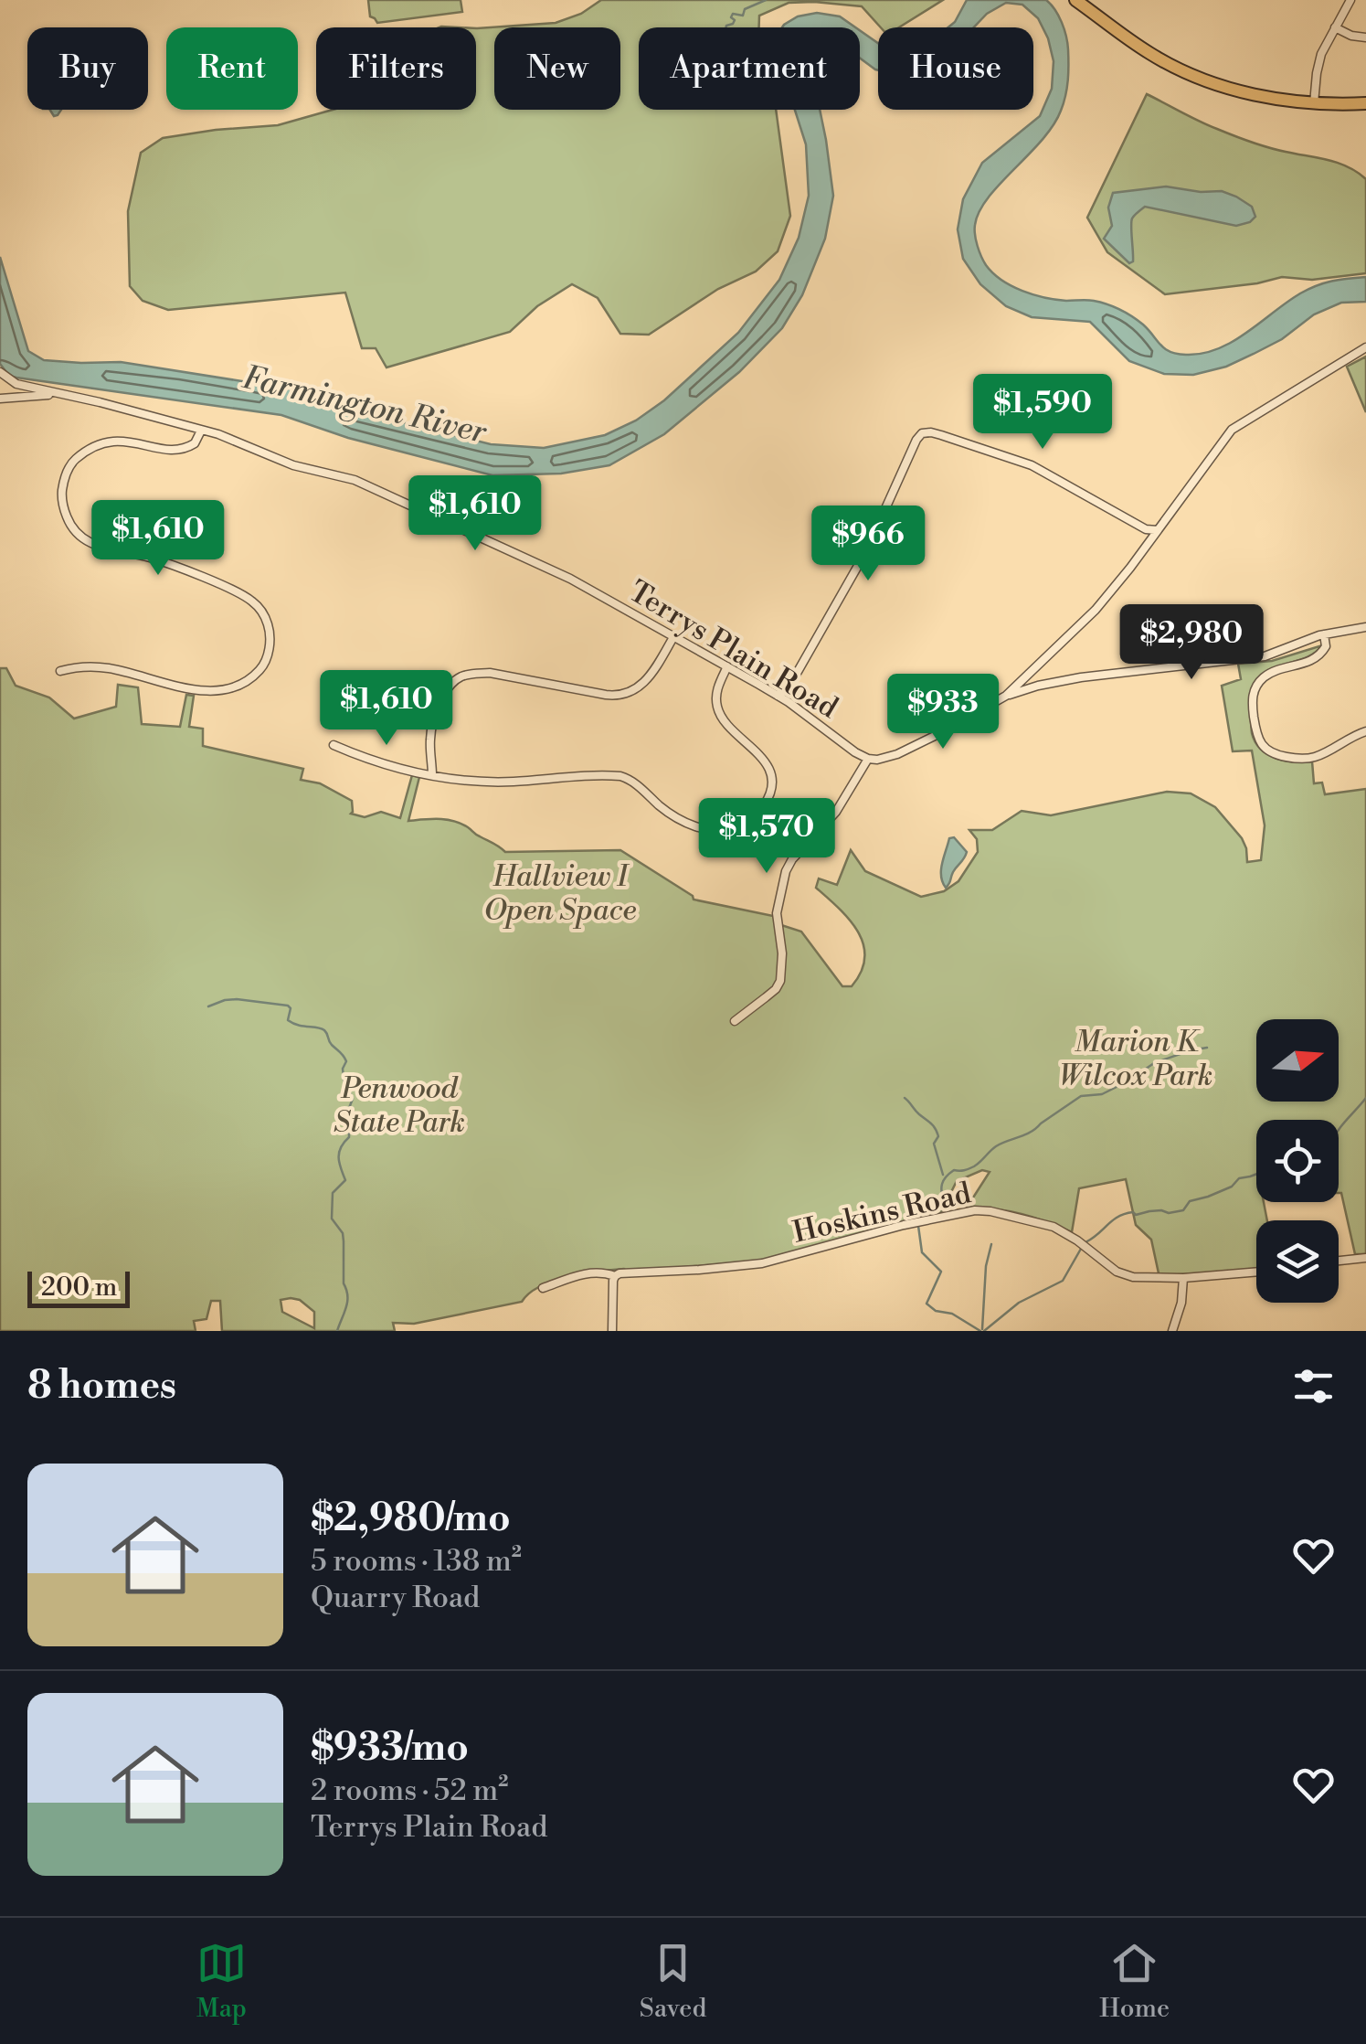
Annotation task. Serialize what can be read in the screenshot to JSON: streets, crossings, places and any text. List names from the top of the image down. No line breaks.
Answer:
{"streets":{"street":["Terrys Plain Road","Hoskins Road"]},"water":["Farmington River"],"parks":["Hallview I Open Space","Marion K Wilcox Park","Penwood State Park"],"scale_bar":"200 m","north":"right","page":{"chip":["Buy","Rent","Filters","New","Apartment","House"],"price":["$1,590","$1,610","$1,610","$966","$2,980","$1,610","$933","$1,570"],"scale":"200 m","heading":"8 homes","list":[{"name":"$2,980/mo","note":"5 rooms · 138 m² · Quarry Road"},{"name":"$933/mo","note":"2 rooms · 52 m² · Terrys Plain Road"}],"tabs":["Map","Saved","Home"]}}
